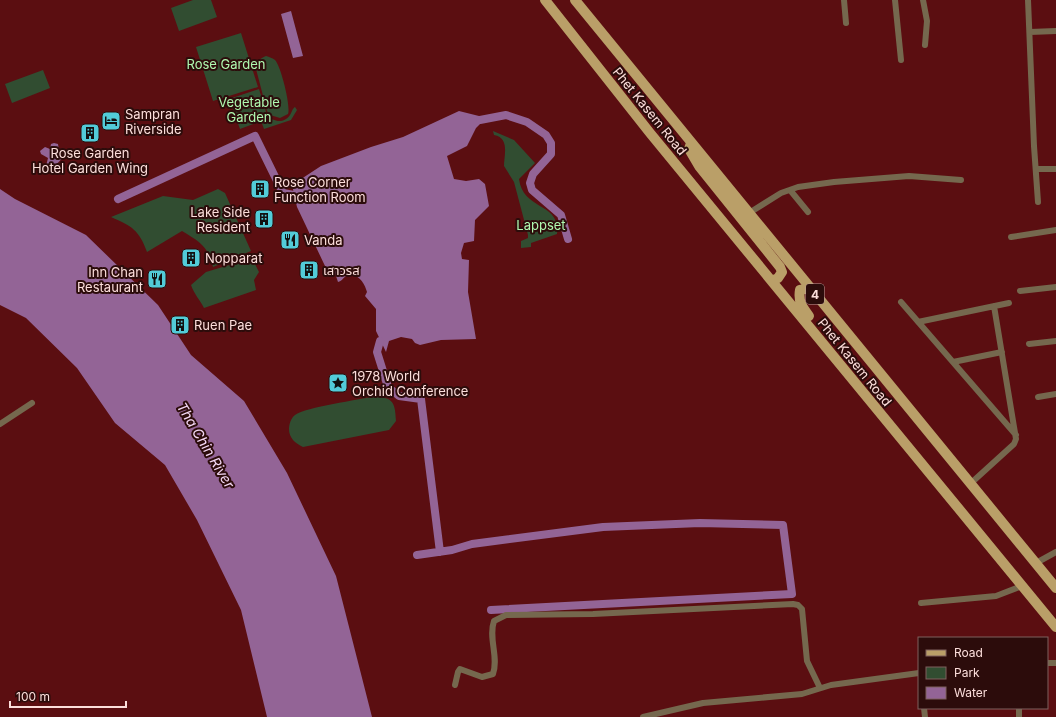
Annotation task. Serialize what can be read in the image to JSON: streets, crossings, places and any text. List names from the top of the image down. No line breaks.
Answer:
{"streets":{"main road":["Phet Kasem Road","4"]},"water":["Tha Chin River"],"parks":["Rose Garden","Vegetable Garden","Lappset"],"places":{"hotel":["Sampran Riverside"],"building":["Rose Garden Hotel Garden Wing","Rose Corner Function Room","Lake Side Resident","Nopparat","เสาวรส","Ruen Pae"],"restaurant":["Vanda","Inn Chan Restaurant"],"place":["1978 World Orchid Conference"]},"legend":["Road","Park","Water"],"scale_bar":"100 m"}
